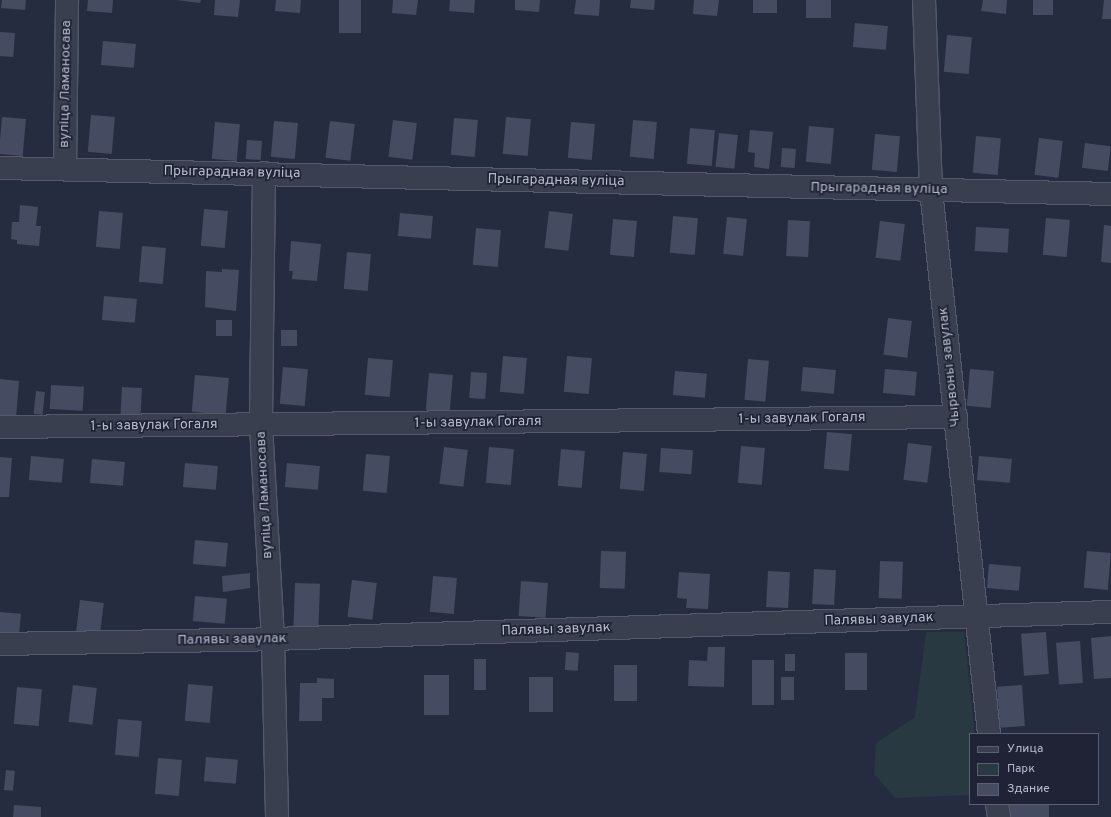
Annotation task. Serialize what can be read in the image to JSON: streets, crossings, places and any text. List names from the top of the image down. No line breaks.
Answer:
{"streets":{"street":["вуліца Ламаносава","Прыгарадная вуліца","Чырвоны завулак","1-ы завулак Гогаля","Палявы завулак"]},"crossings":[["вуліца Ламаносава","Прыгарадная вуліца"],["вуліца Ламаносава","1-ы завулак Гогаля"],["вуліца Ламаносава","Палявы завулак"],["Прыгарадная вуліца","Чырвоны завулак"],["Чырвоны завулак","1-ы завулак Гогаля"],["Чырвоны завулак","Палявы завулак"]],"legend":["Улица","Парк","Здание"]}
